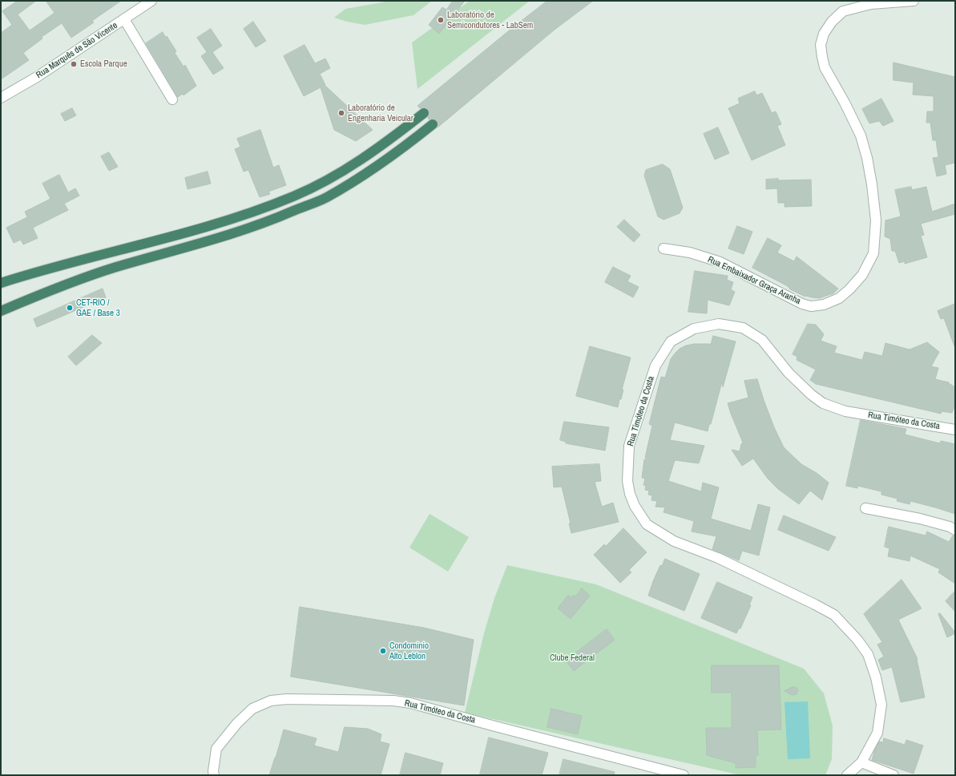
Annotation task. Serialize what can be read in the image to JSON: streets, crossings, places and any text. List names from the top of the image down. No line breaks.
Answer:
{"streets":{"street":["Rua Marquês de São Vicente","Rua Embaixador Graça Aranha","Rua Timóteo da Costa"]},"parks":["Clube Federal"],"places":["Laboratório de Semicondutores - LabSem","Escola Parque","Laboratório de Engenharia Veicular","CET-RIO / GAE / Base 3","Condominio Alto Leblon"]}
